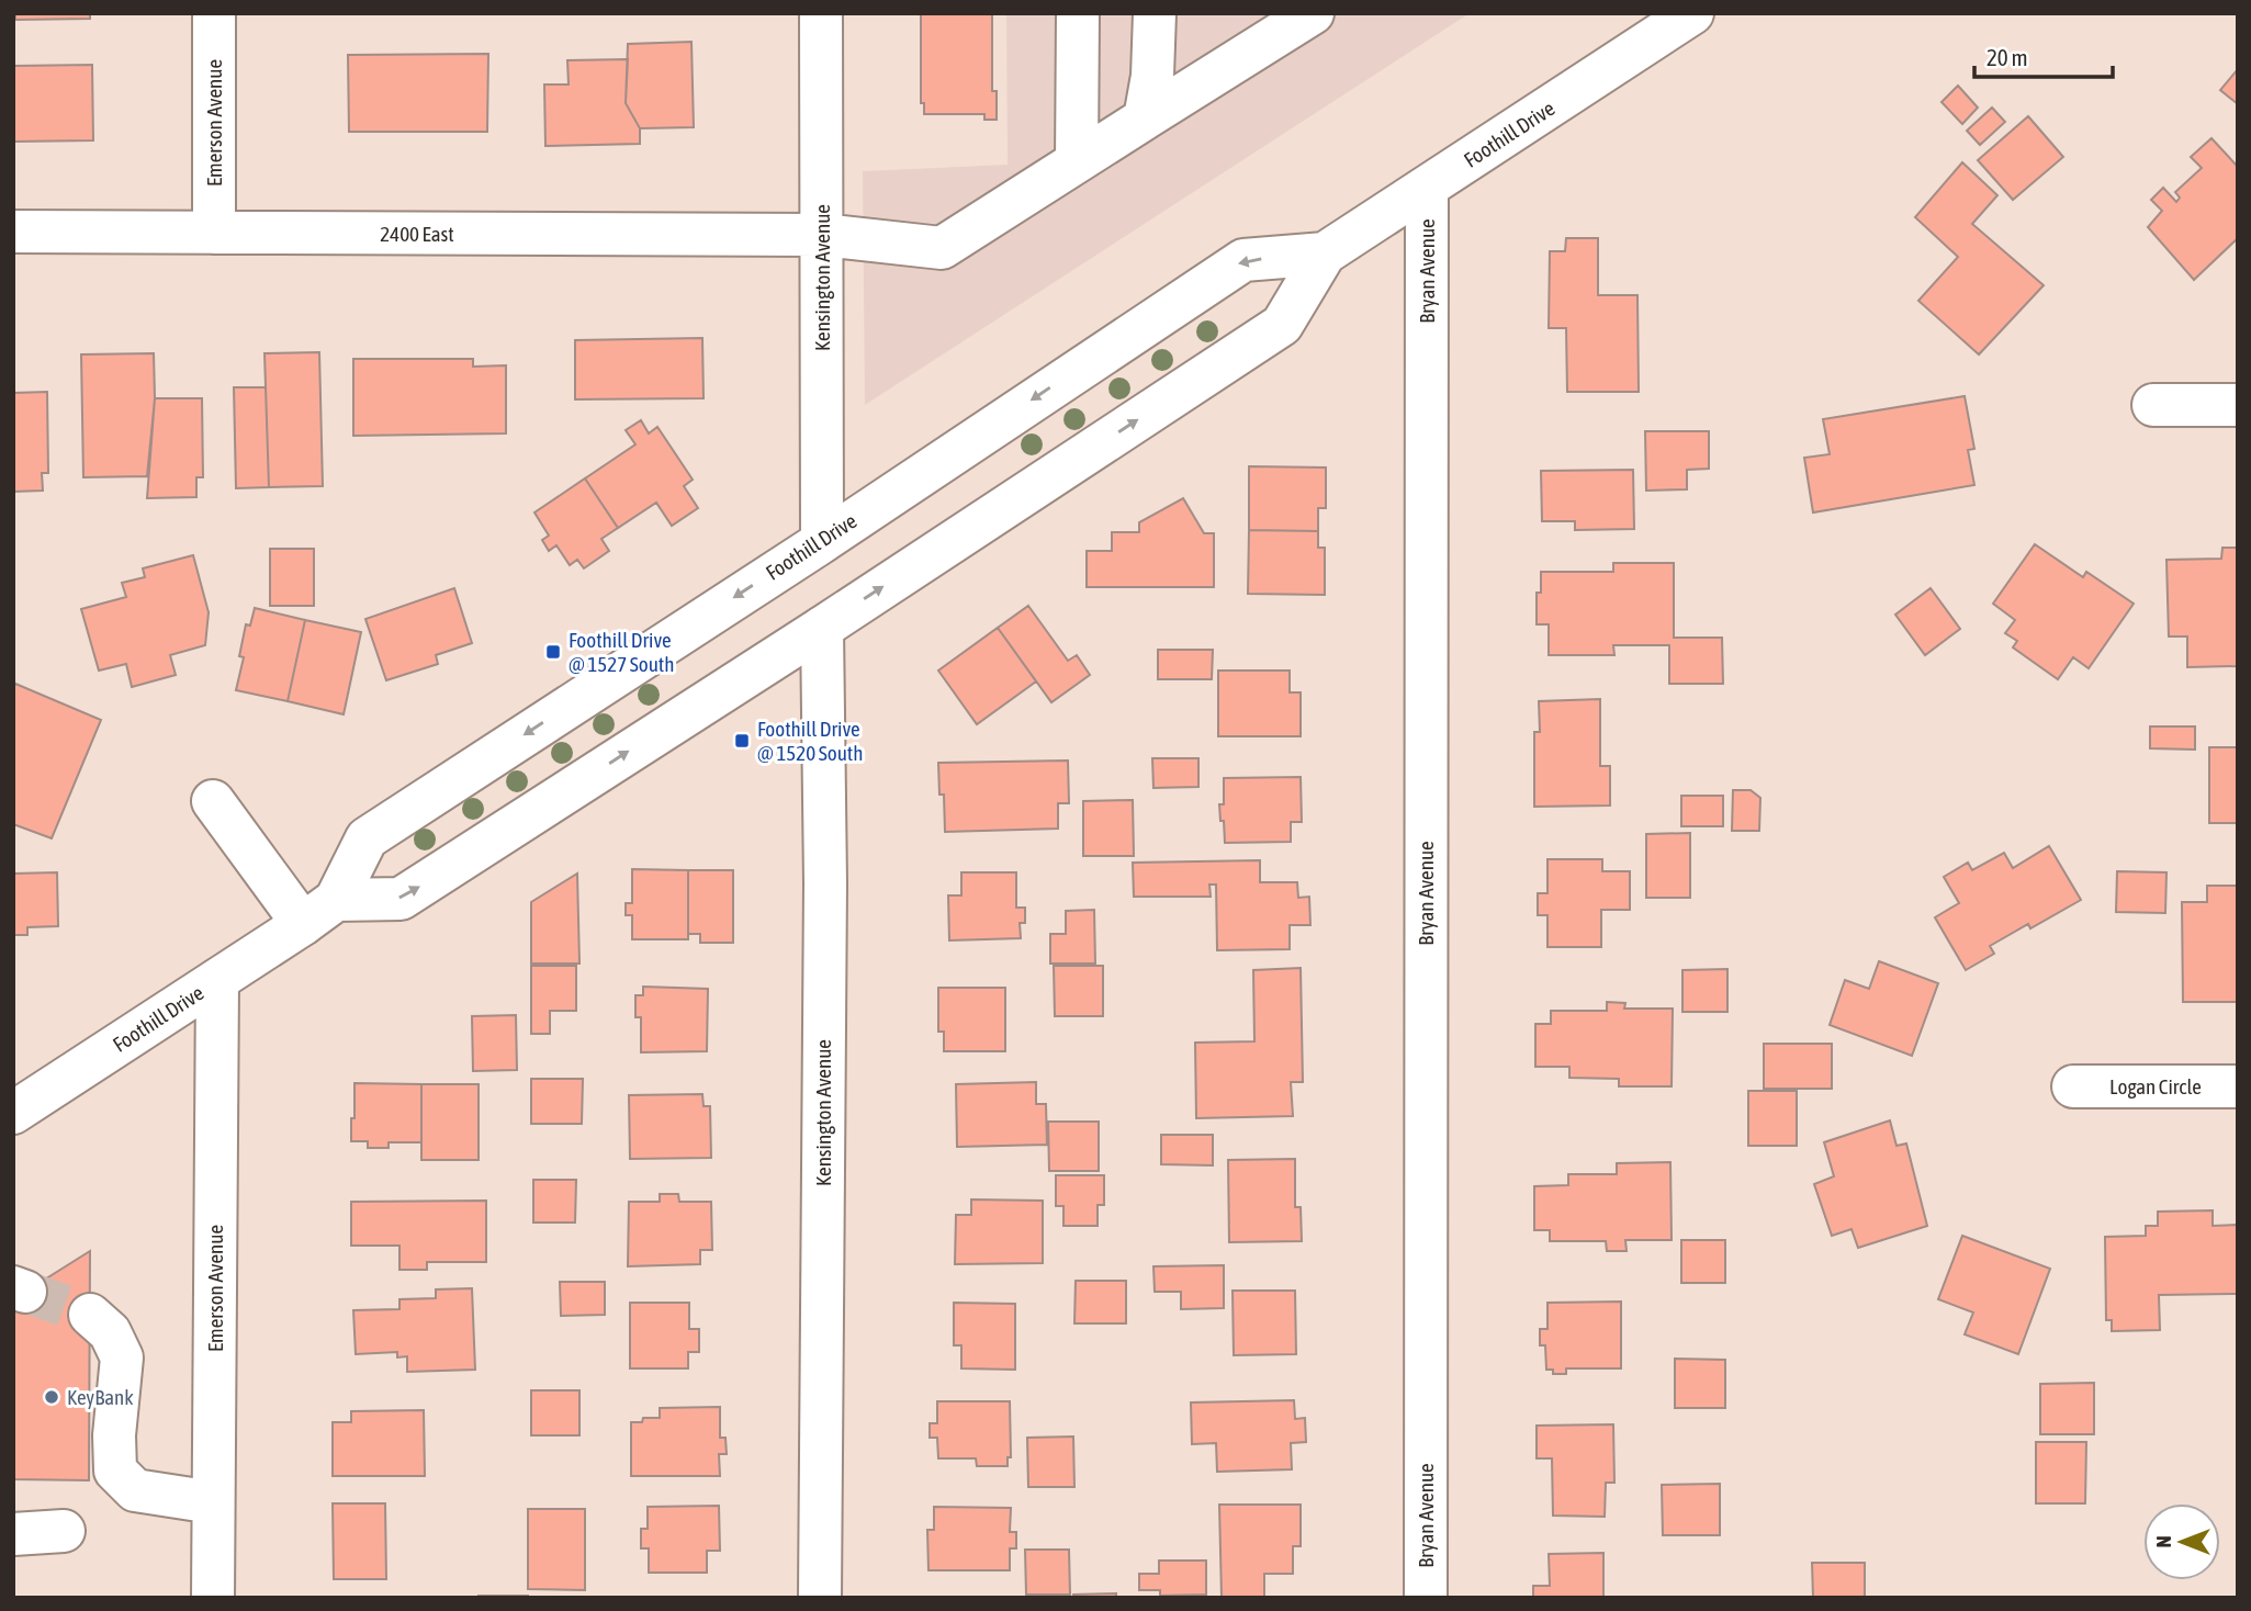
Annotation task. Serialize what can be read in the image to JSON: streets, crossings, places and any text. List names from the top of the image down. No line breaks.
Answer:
{"streets":{"street":["Emerson Avenue","Foothill Drive","2400 East","Bryan Avenue","Kensington Avenue","Logan Circle"]},"crossings":[["Emerson Avenue","Foothill Drive"],["Emerson Avenue","2400 East"],["Foothill Drive","Bryan Avenue"],["Foothill Drive","Kensington Avenue"],["2400 East","Kensington Avenue"]],"places":{"transit":["Foothill Drive @ 1527 South","Foothill Drive @ 1520 South"],"other":["KeyBank"]},"scale_bar":"20 m","north":"left"}
